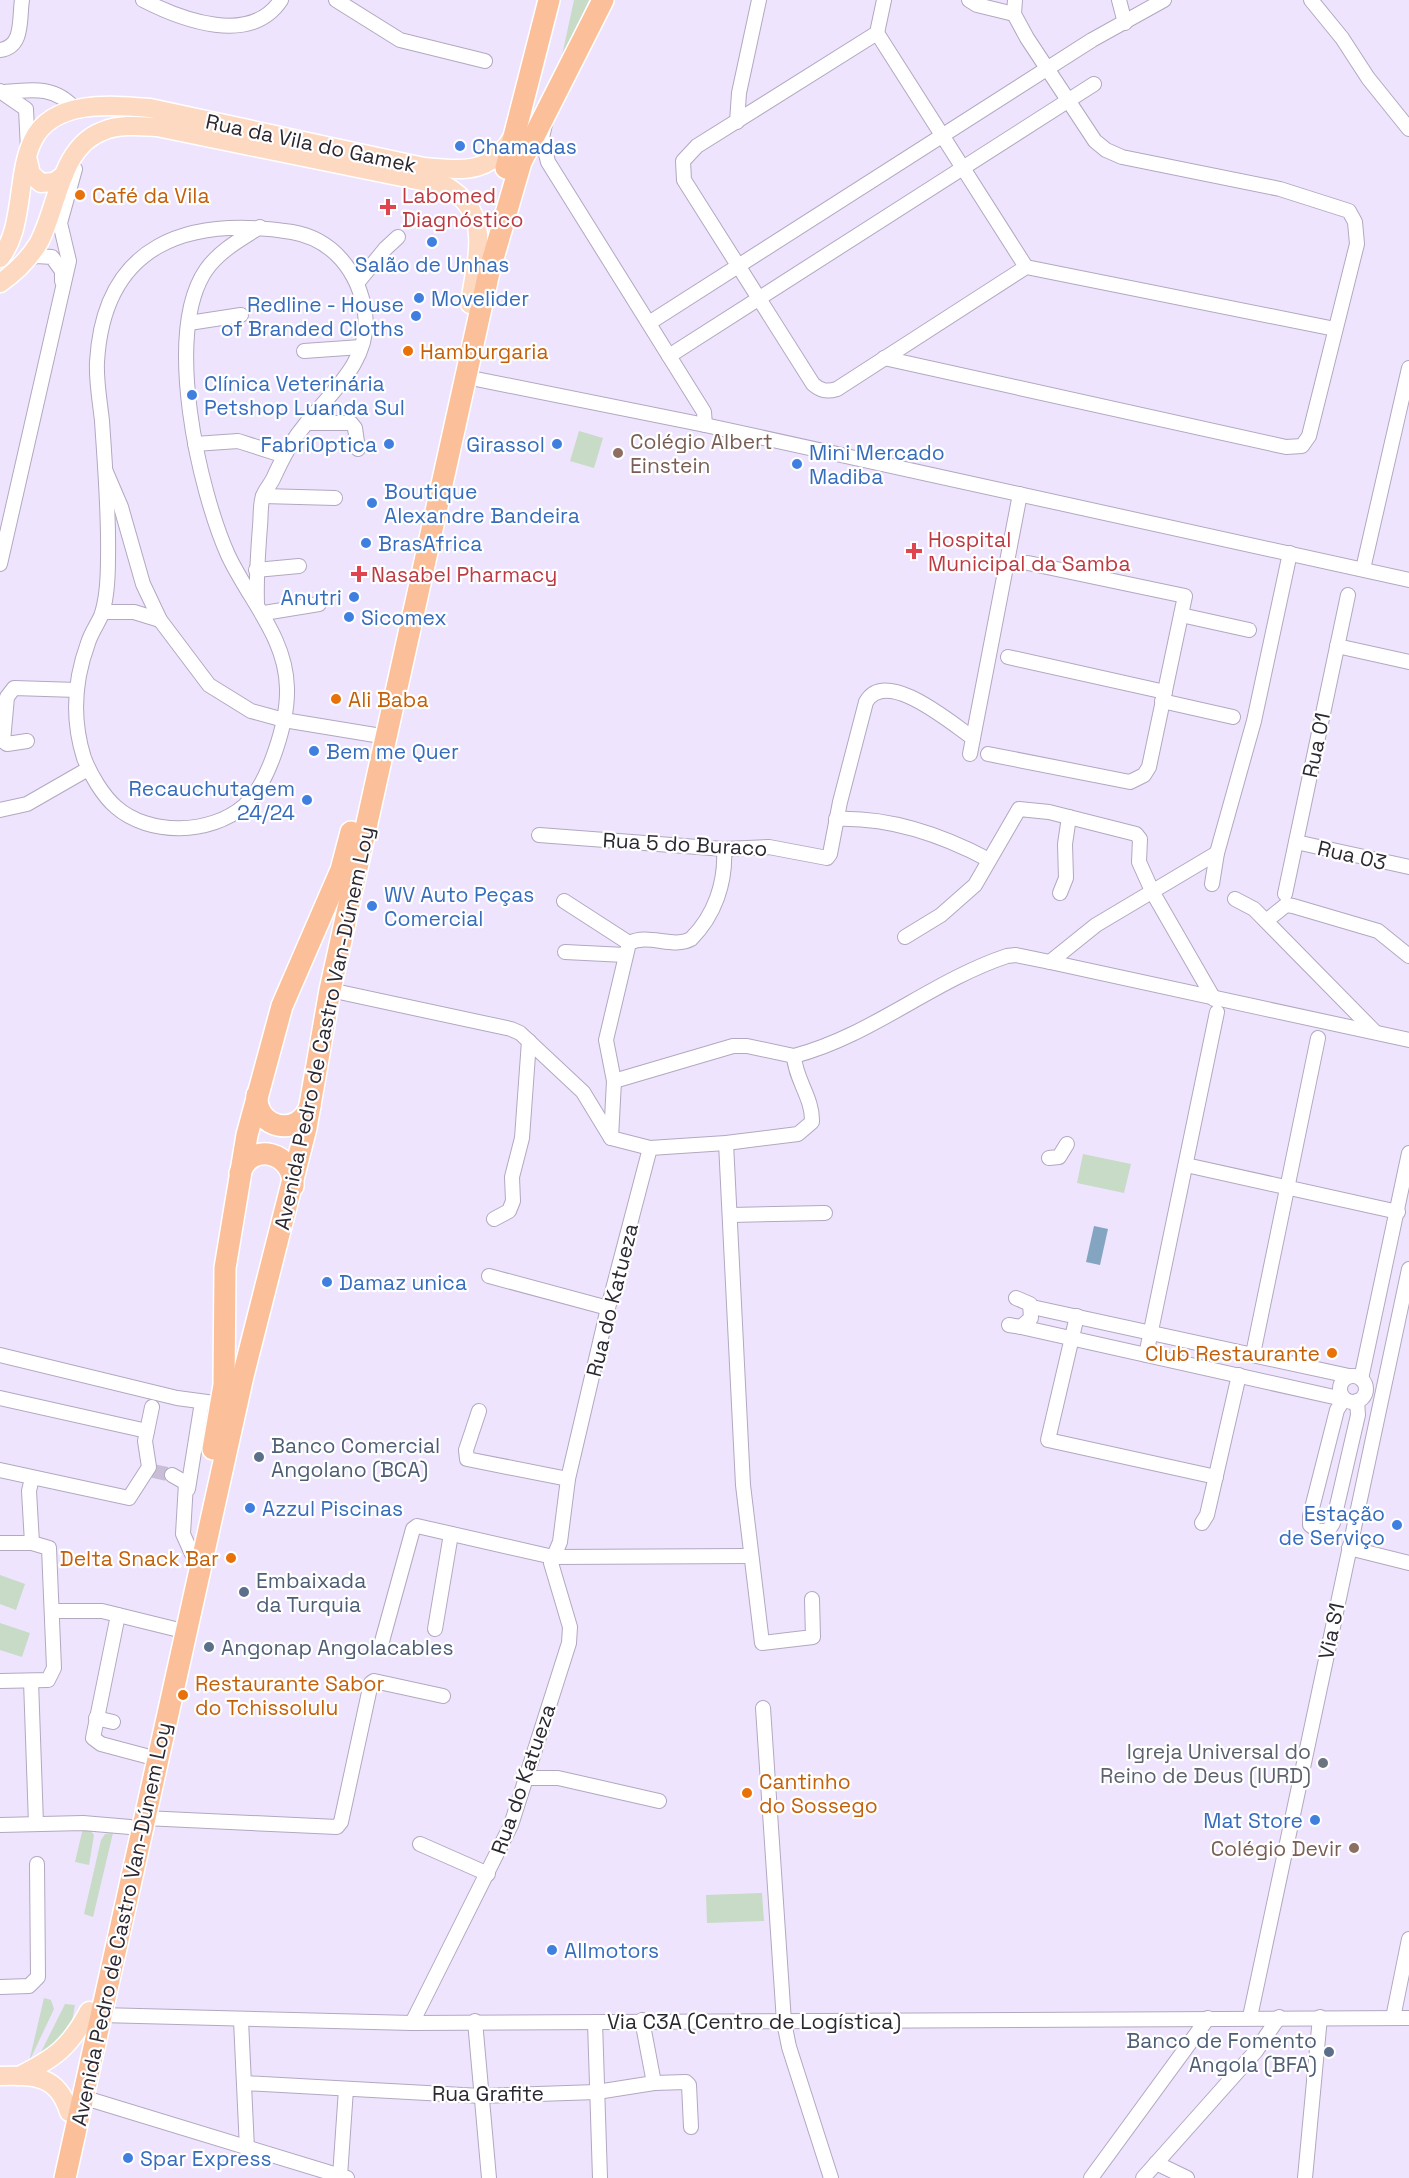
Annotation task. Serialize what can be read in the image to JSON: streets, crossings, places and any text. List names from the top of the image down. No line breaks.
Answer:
{"streets":{"highway":["Avenida Pedro de Castro Van-Dúnem Loy"],"main road":["Rua da Vila do Gamek"],"street":["Rua 01","Rua 5 do Buraco","Rua 03","Rua do Katueza","Via S1","Via C3A (Centro de Logística)","Rua Grafite"]},"crossings":[["Rua da Vila do Gamek","Avenida Pedro de Castro Van-Dúnem Loy"],["Rua 01","Rua 03"],["Avenida Pedro de Castro Van-Dúnem Loy","Via C3A (Centro de Logística)"],["Rua do Katueza","Via C3A (Centro de Logística)"],["Via S1","Via C3A (Centro de Logística)"]],"places":{"other":["Chamadas","Café da Vila","Salão de Unhas","Movelider","Redline - House of Branded Cloths","Hamburgaria","Clínica Veterinária Petshop Luanda Sul","FabriOptica","Girassol","Colégio Albert Einstein","Mini Mercado Madiba","Boutique Alexandre Bandeira","BrasAfrica","Anutri","Sicomex","Ali Baba","Bem me Quer","Recauchutagem 24/24","WV Auto Peças Comercial","Damaz unica","Club Restaurante","Banco Comercial Angolano (BCA)","Azzul Piscinas","Estação de Serviço","Delta Snack Bar","Embaixada da Turquia","Angonap Angolacables","Restaurante Sabor do Tchissolulu","Igreja Universal do Reino de Deus (IURD)","Cantinho do Sossego","Mat Store","Colégio Devir","Allmotors","Banco de Fomento Angola (BFA)","Spar Express"],"health":["Labomed Diagnóstico","Hospital Municipal da Samba","Nasabel Pharmacy"]}}
